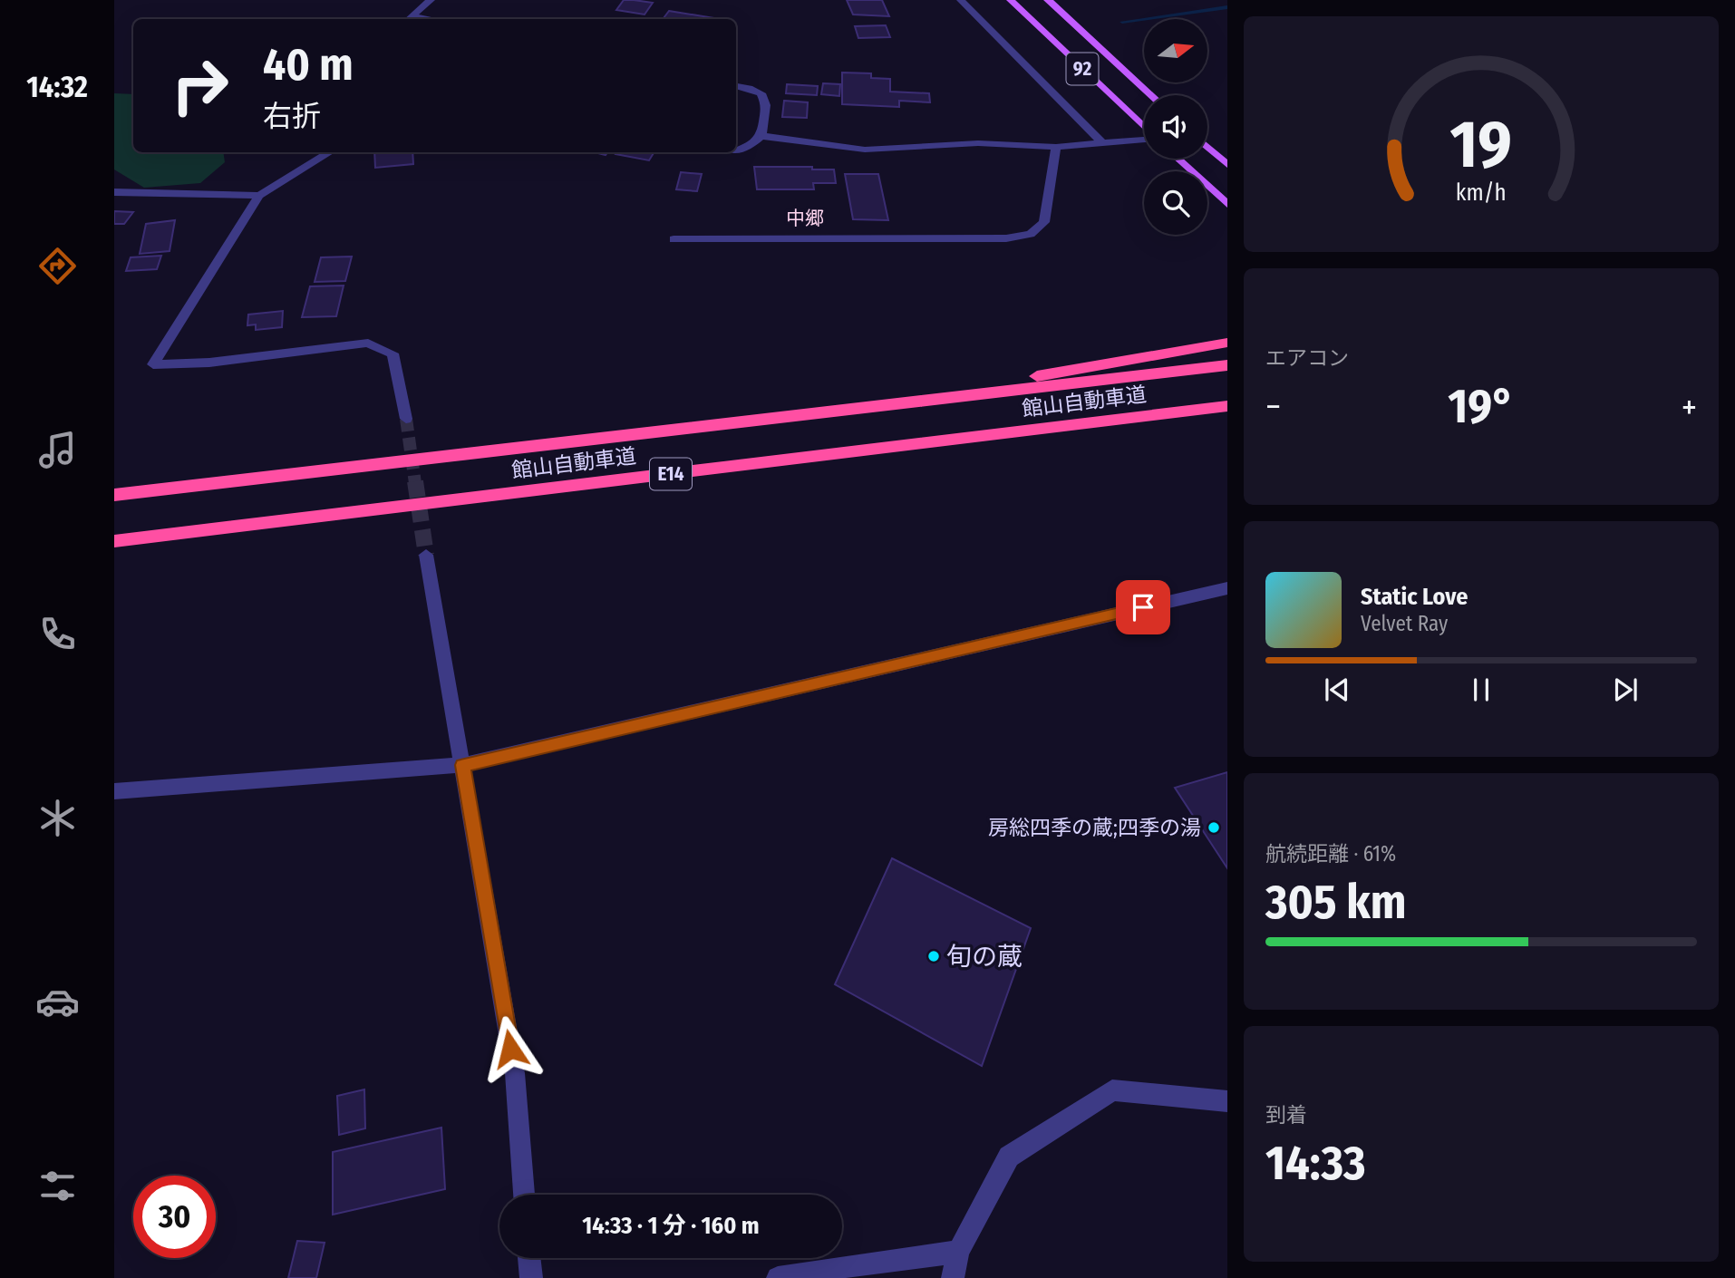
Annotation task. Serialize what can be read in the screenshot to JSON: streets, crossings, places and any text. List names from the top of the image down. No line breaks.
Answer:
{"streets":{"highway":["館山自動車道","E14"],"main road":["92"]},"districts":["中郷"],"places":["房総四季の蔵;四季の湯","旬の蔵"],"north":"right","page":{"tabs":"14:32","turn":["40 m","右折"],"tile":["エアコン",["航続距離 · 61%","305 km"],["到着","14:33"]],"heat":["−","19°","+"],"song":["Static Love","Velvet Ray"],"limit":"30","trip":"14:33 · 1 分 · 160 m","gauge":["19","km/h"]}}
